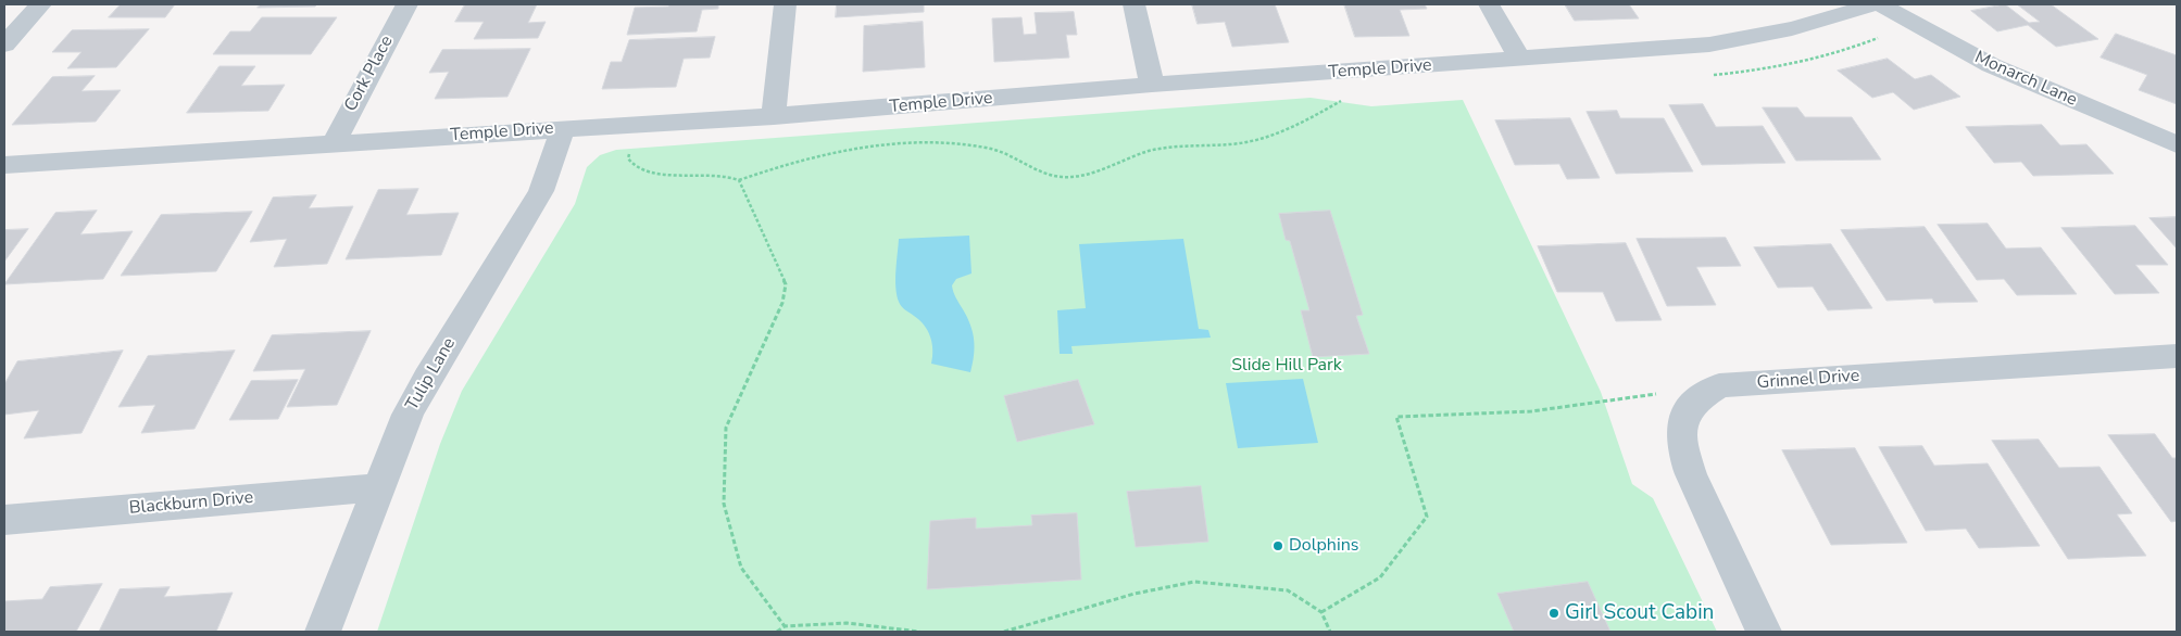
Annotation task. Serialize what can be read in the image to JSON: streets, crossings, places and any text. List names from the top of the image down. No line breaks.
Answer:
{"streets":{"street":["Temple Drive","Cork Place","Monarch Lane","Tulip Lane","Grinnel Drive","Blackburn Drive"]},"crossings":[["Temple Drive","Cork Place"],["Temple Drive","Tulip Lane"],["Tulip Lane","Blackburn Drive"]],"parks":["Slide Hill Park"],"places":["Dolphins","Girl Scout Cabin"]}
